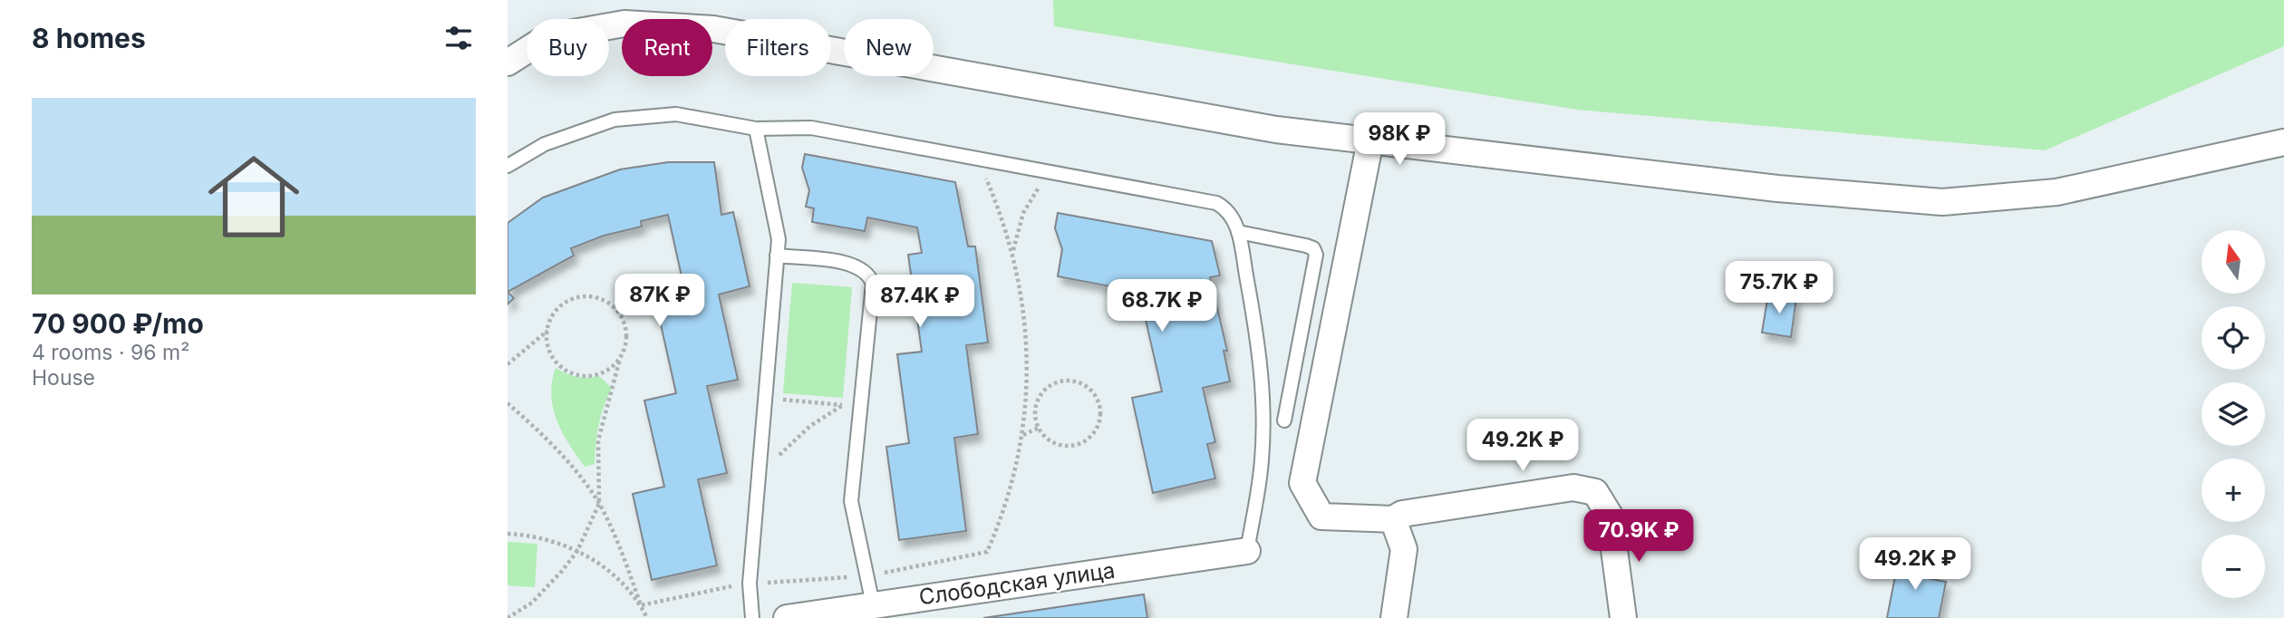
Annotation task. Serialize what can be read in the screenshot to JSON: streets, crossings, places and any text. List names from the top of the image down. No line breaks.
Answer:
{"streets":{"street":["Слободская улица"]},"north":"top","page":{"heading":"8 homes","chip":["Buy","Rent","Filters","New"],"list":[{"name":"70 900 ₽/mo","note":"4 rooms · 96 m² · House"}],"price":["98K ₽","75.7K ₽","87K ₽","87.4K ₽","68.7K ₽","49.2K ₽","70.9K ₽","49.2K ₽"],"map_buttons":["+","−"]}}
